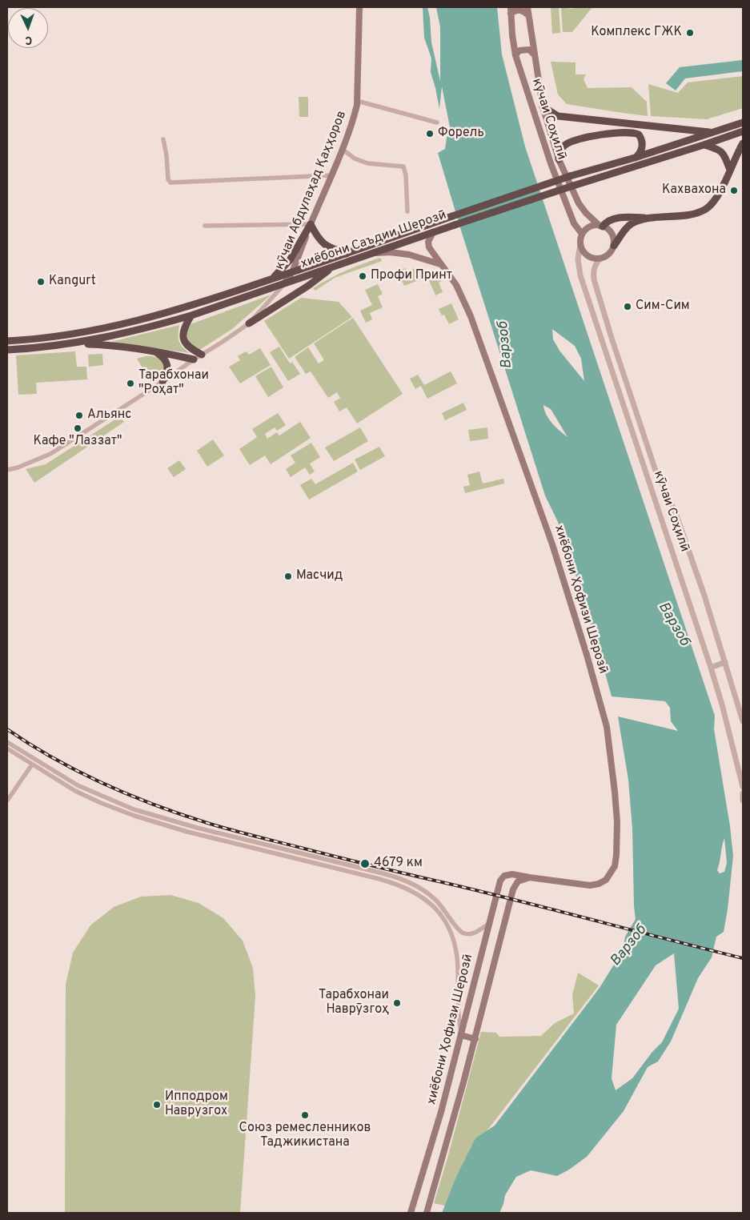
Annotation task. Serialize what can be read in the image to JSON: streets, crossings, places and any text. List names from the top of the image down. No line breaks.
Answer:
{"streets":{"highway":["хиёбони Саъдии Шерозӣ"],"main road":["кӯчаи Соҳилӣ","кӯчаи Абдулаҳад Қаҳҳоров","хиёбони Ҳофизи Шерозӣ"]},"crossings":[["кӯчаи Абдулаҳад Қаҳҳоров","хиёбони Саъдии Шерозӣ"],["хиёбони Саъдии Шерозӣ","хиёбони Ҳофизи Шерозӣ"]],"water":["Варзоб"],"places":["Комплекс ГЖК","Форель","Кахвахона","Профи Принт","Kangurt","Сим-Сим","Тарабхонаи \"Роҳат\"","Альянс","Кафе \"Лаззат\"","Масчид","4679 км","Тарабхонаи Наврӯзгоҳ","Ипподром Наврузгох","Союз ремесленников Таджикистана"],"north":"bottom"}
